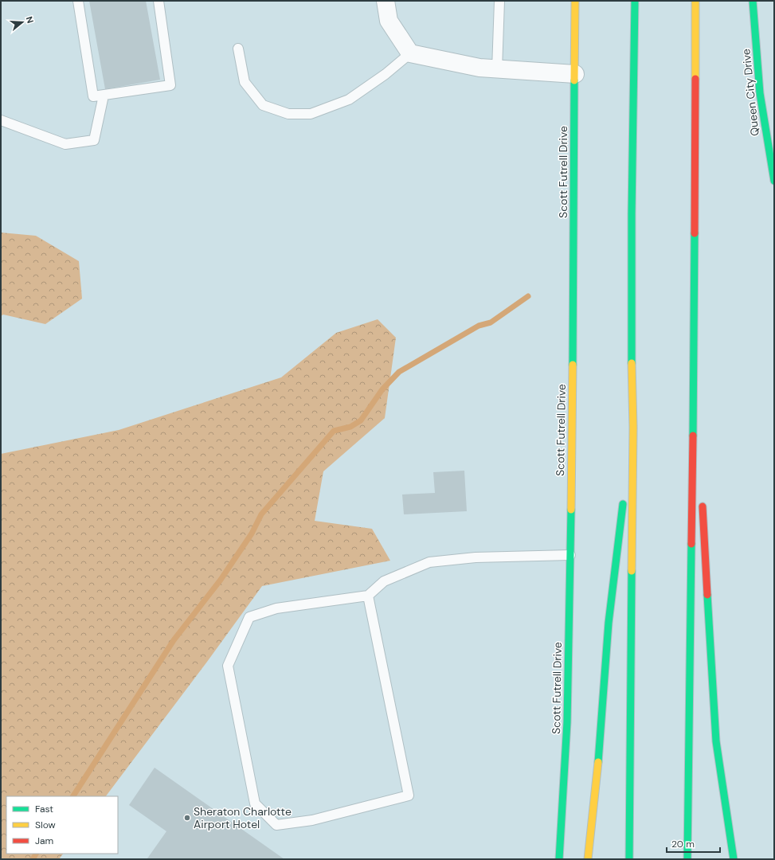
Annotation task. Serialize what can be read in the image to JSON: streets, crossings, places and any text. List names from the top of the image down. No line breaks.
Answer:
{"streets":{"main road":["Queen City Drive","Scott Futrell Drive"]},"places":["Sheraton Charlotte Airport Hotel"],"legend":["Fast","Slow","Jam"],"scale_bar":"20 m","north":"right"}
